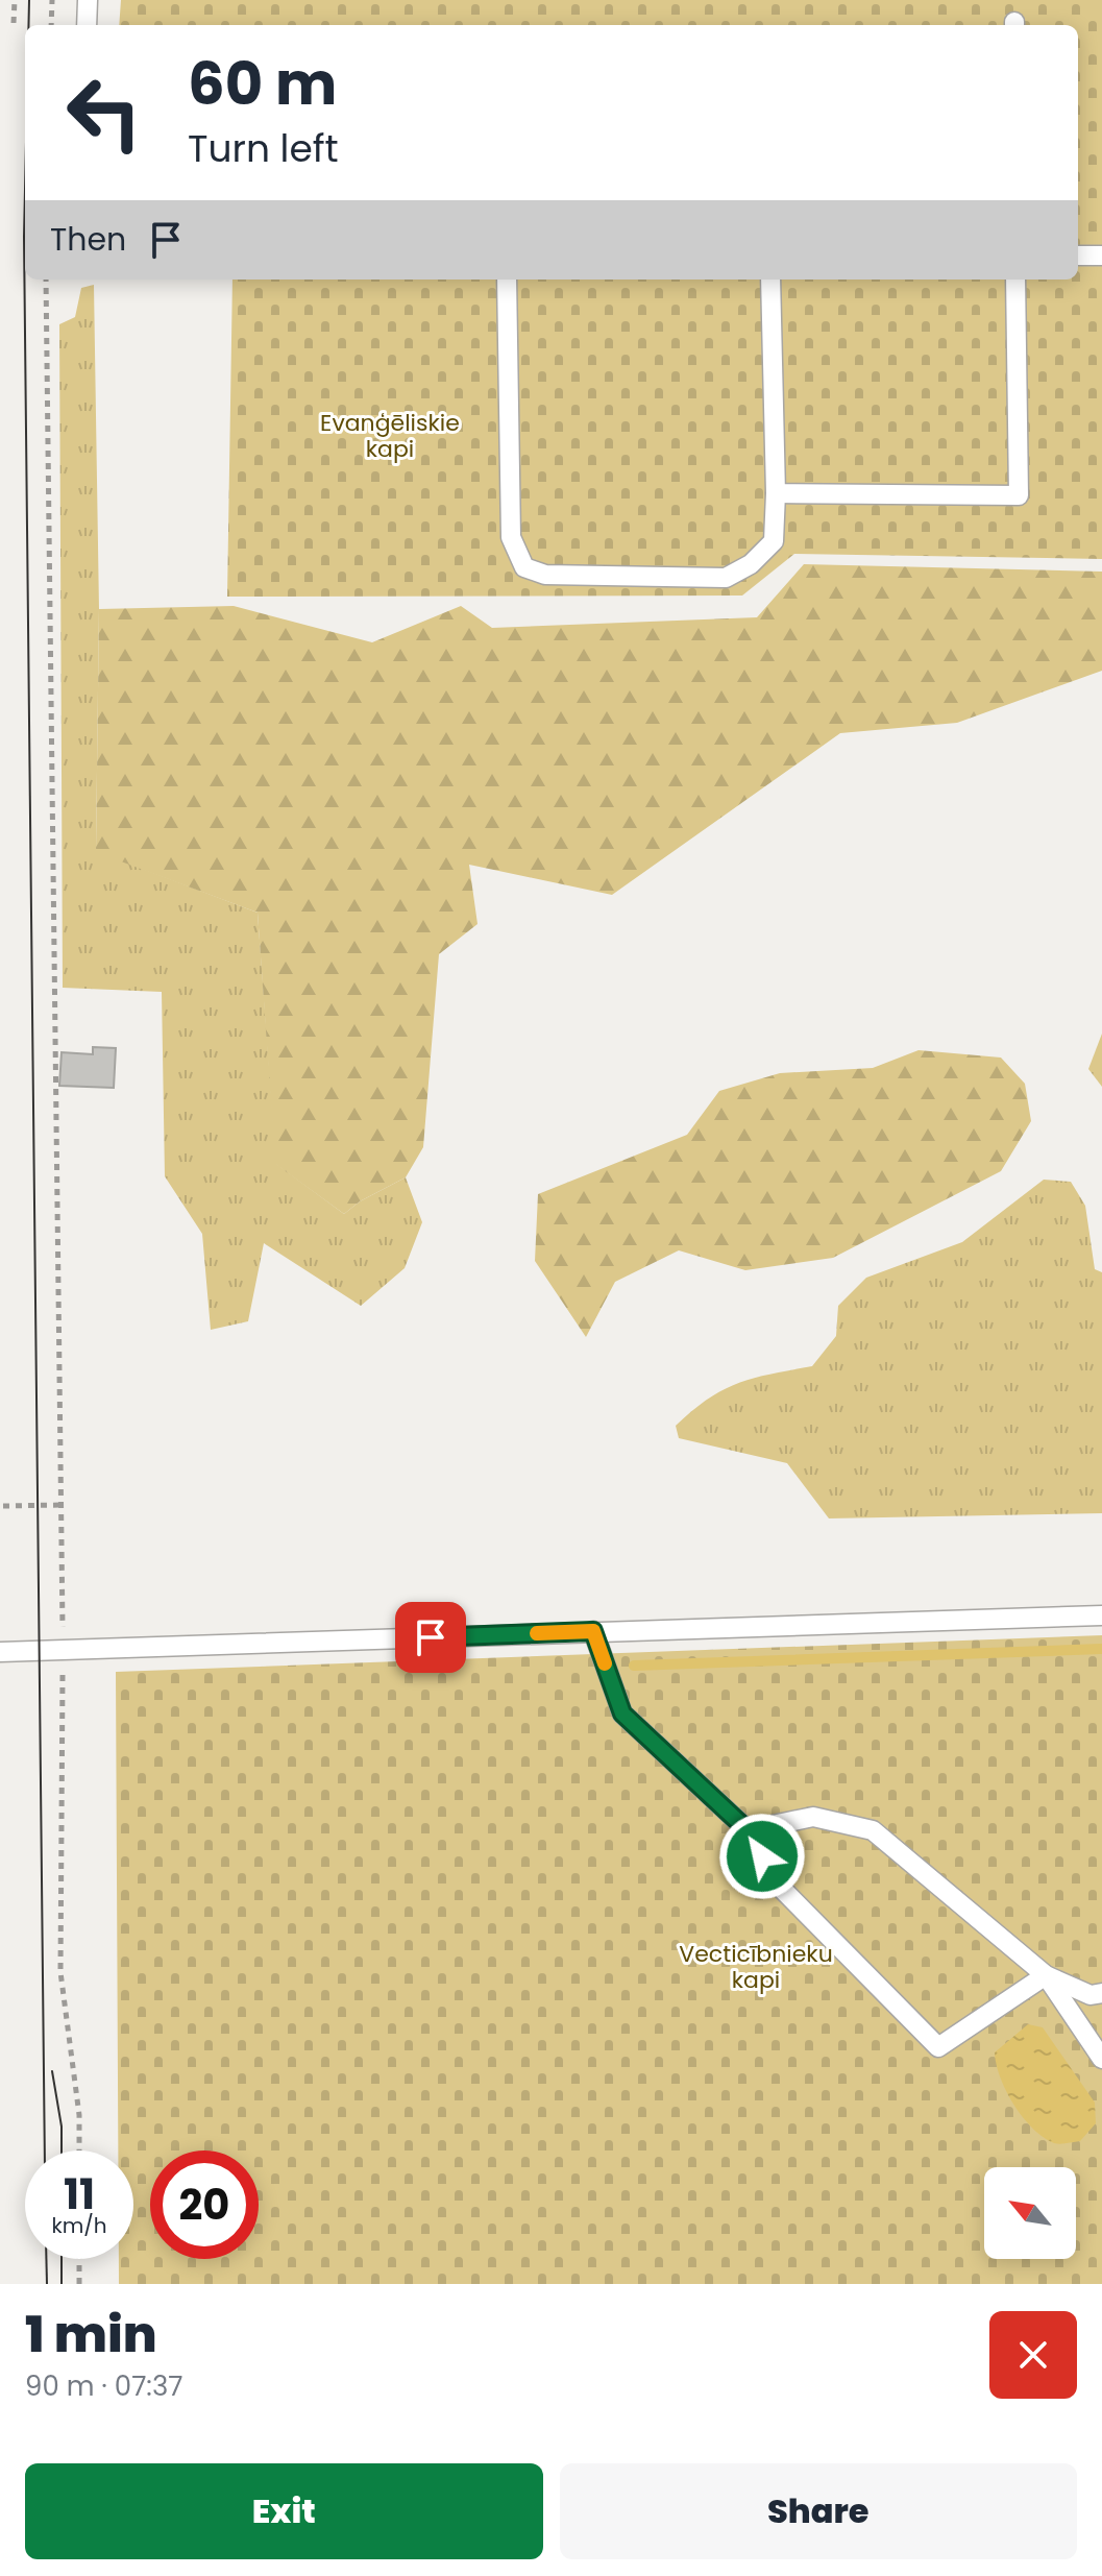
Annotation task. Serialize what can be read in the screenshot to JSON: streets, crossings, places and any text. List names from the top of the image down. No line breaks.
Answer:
{"parks":["Evanģēliskie kapi","Vecticībnieku kapi"],"north":"top left","page":{"turn":["60 m","Turn left"],"then":"Then","speed":"11 km/h","limit":"20","heading":["1 min","90 m · 07:37"],"buttons":["Exit","Share"]}}
